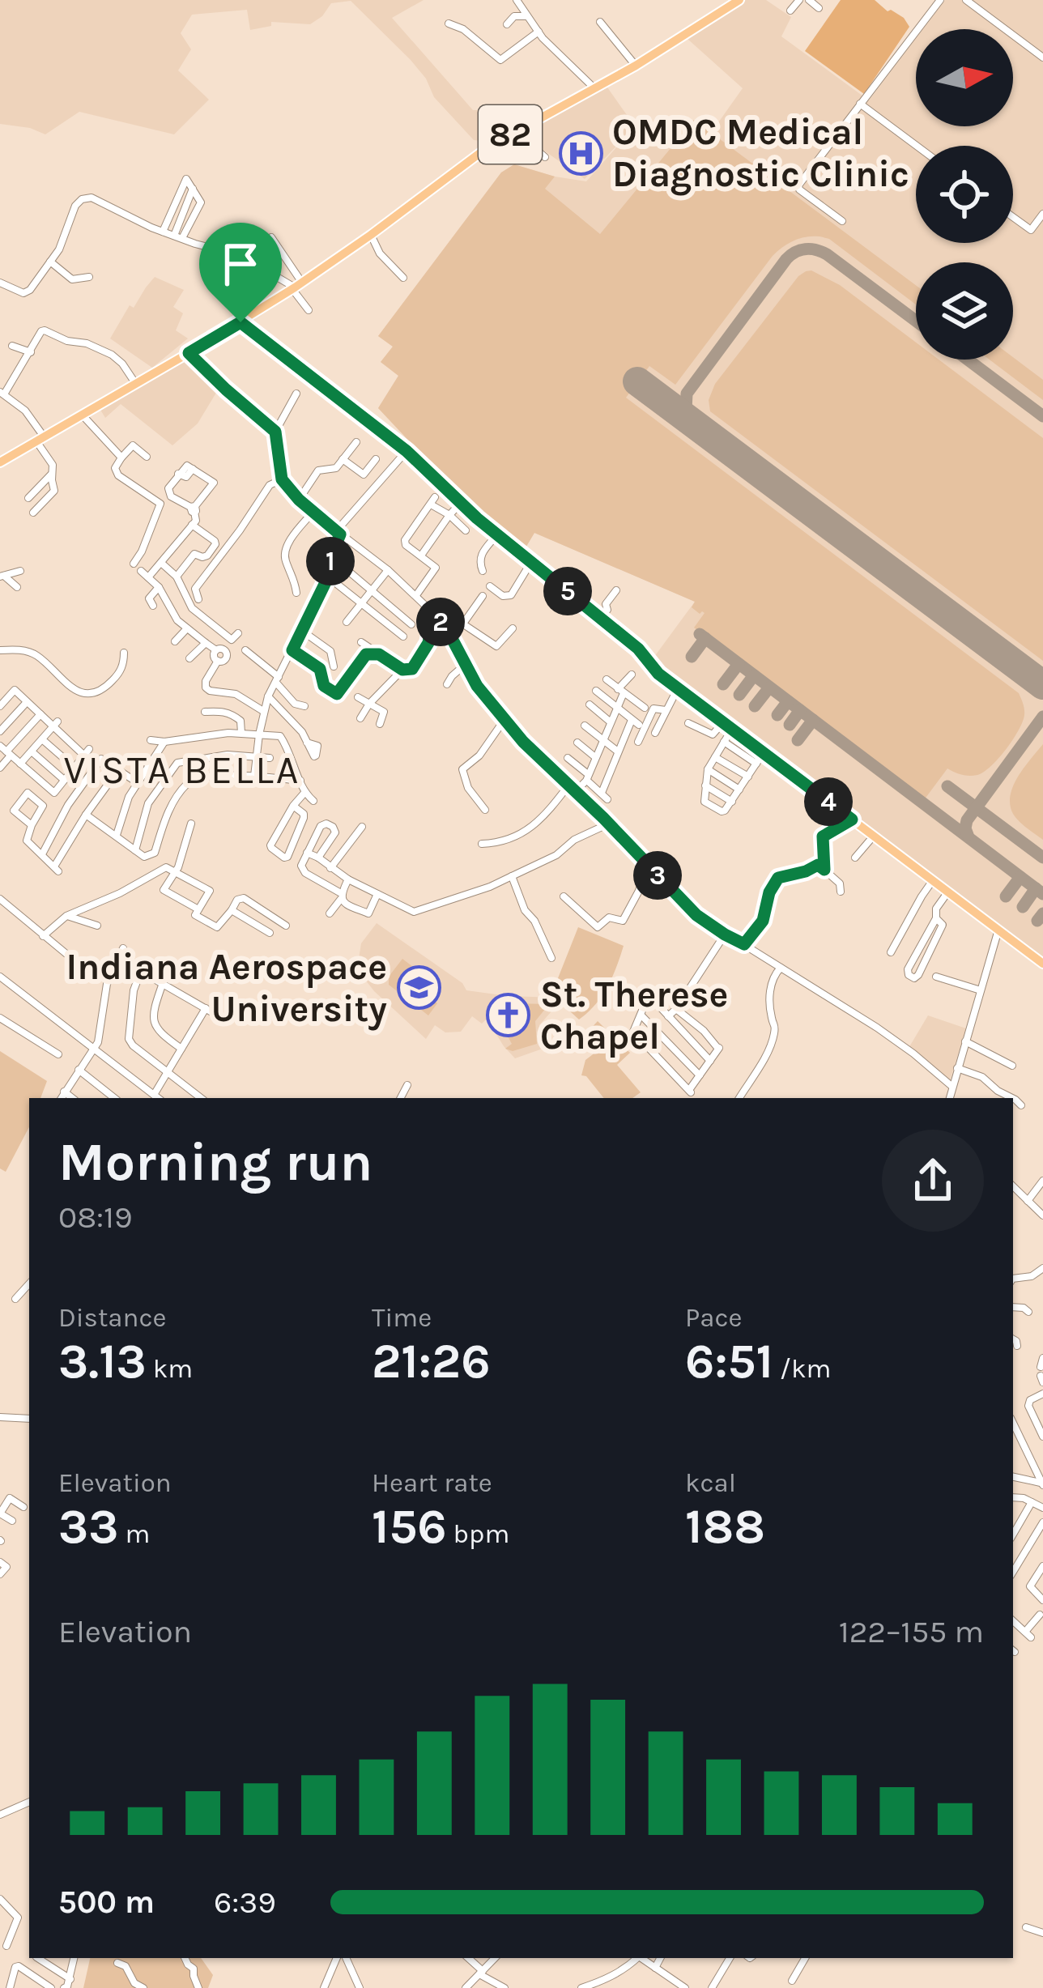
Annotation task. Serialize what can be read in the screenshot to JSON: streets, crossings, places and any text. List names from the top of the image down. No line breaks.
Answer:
{"streets":{"main road":["82"]},"districts":["VISTA BELLA"],"places":{"hospital":["OMDC Medical Diagnostic Clinic"],"school or university":["Indiana Aerospace University"],"church":["St. Therese Chapel"]},"north":"right","page":{"pins":["1","5","2","4","3"],"heading":["Morning run","08:19"],"stats":[["Distance","3.13 km"],["Time","21:26"],["Pace","6:51 /km"],["Elevation","33 m"],["Heart rate","156 bpm"],["kcal","188"]],"chart":["Elevation","122–155 m"],"list":[{"name":"500 m","note":"6:39"}]}}
